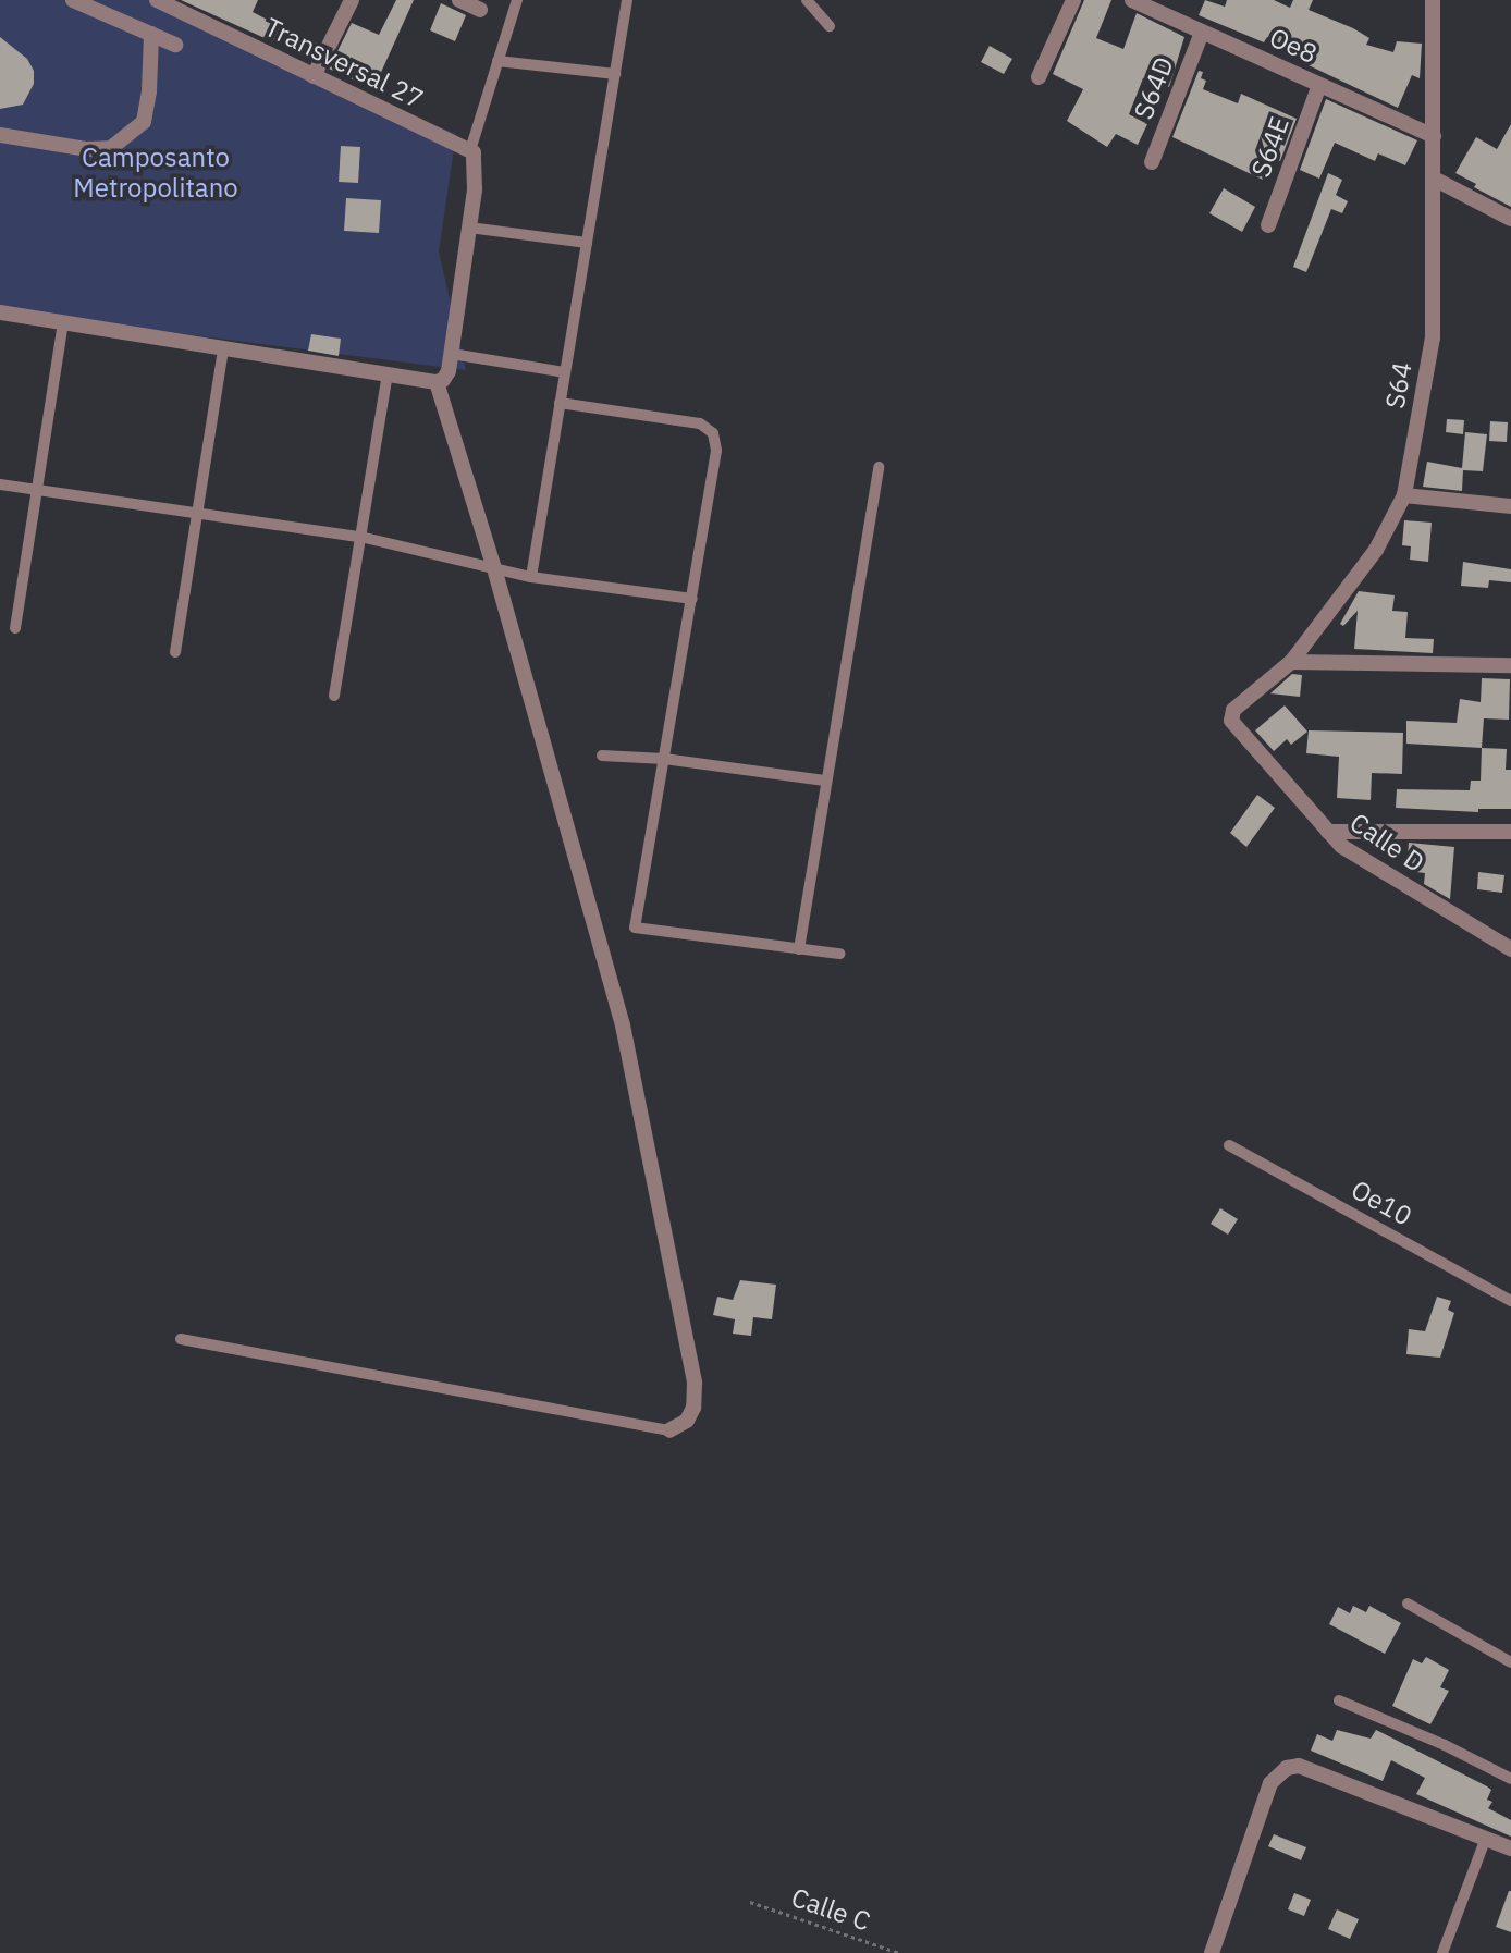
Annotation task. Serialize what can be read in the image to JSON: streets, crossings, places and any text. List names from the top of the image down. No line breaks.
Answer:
{"streets":{"street":["Oe8","Transversal 27","S64D","S64E","S64","Calle D"],"lane":["Oe10"],"path":["Calle C"]},"crossings":[["Oe8","S64D"],["Oe8","S64E"],["Oe8","S64"],["S64","Calle D"]],"parks":["Camposanto Metropolitano"]}
